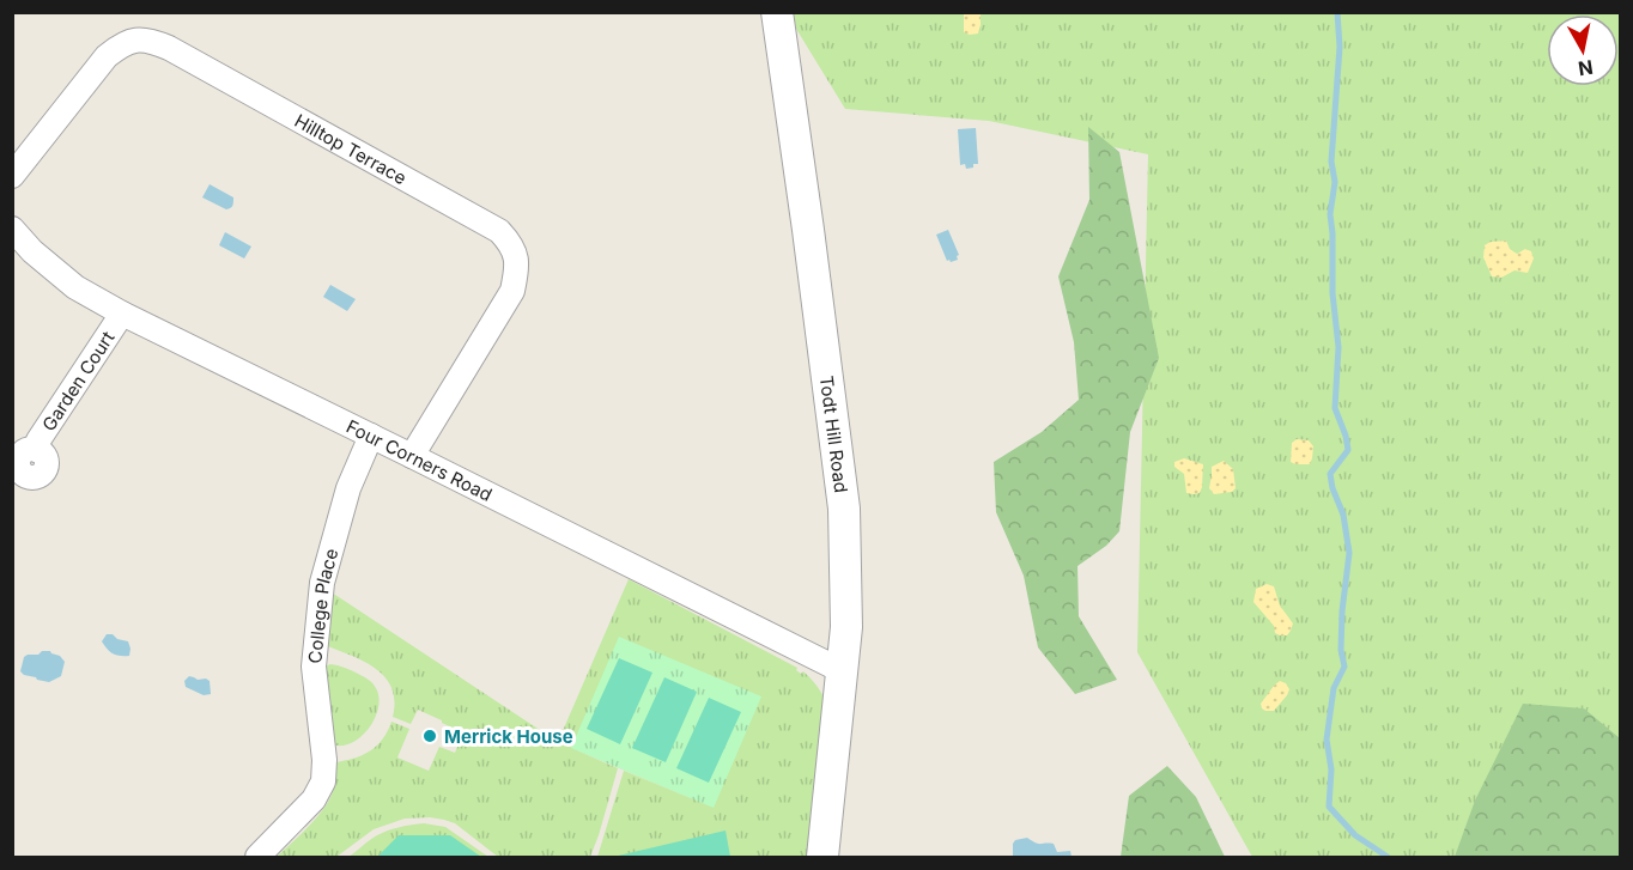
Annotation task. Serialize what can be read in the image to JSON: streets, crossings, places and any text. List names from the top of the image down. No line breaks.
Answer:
{"streets":{"street":["Hilltop Terrace","Garden Court","Todt Hill Road","Four Corners Road","College Place"]},"crossings":[["Hilltop Terrace","Four Corners Road"],["Garden Court","Four Corners Road"],["Todt Hill Road","Four Corners Road"],["Four Corners Road","College Place"]],"places":["Merrick House"],"north":"bottom"}
